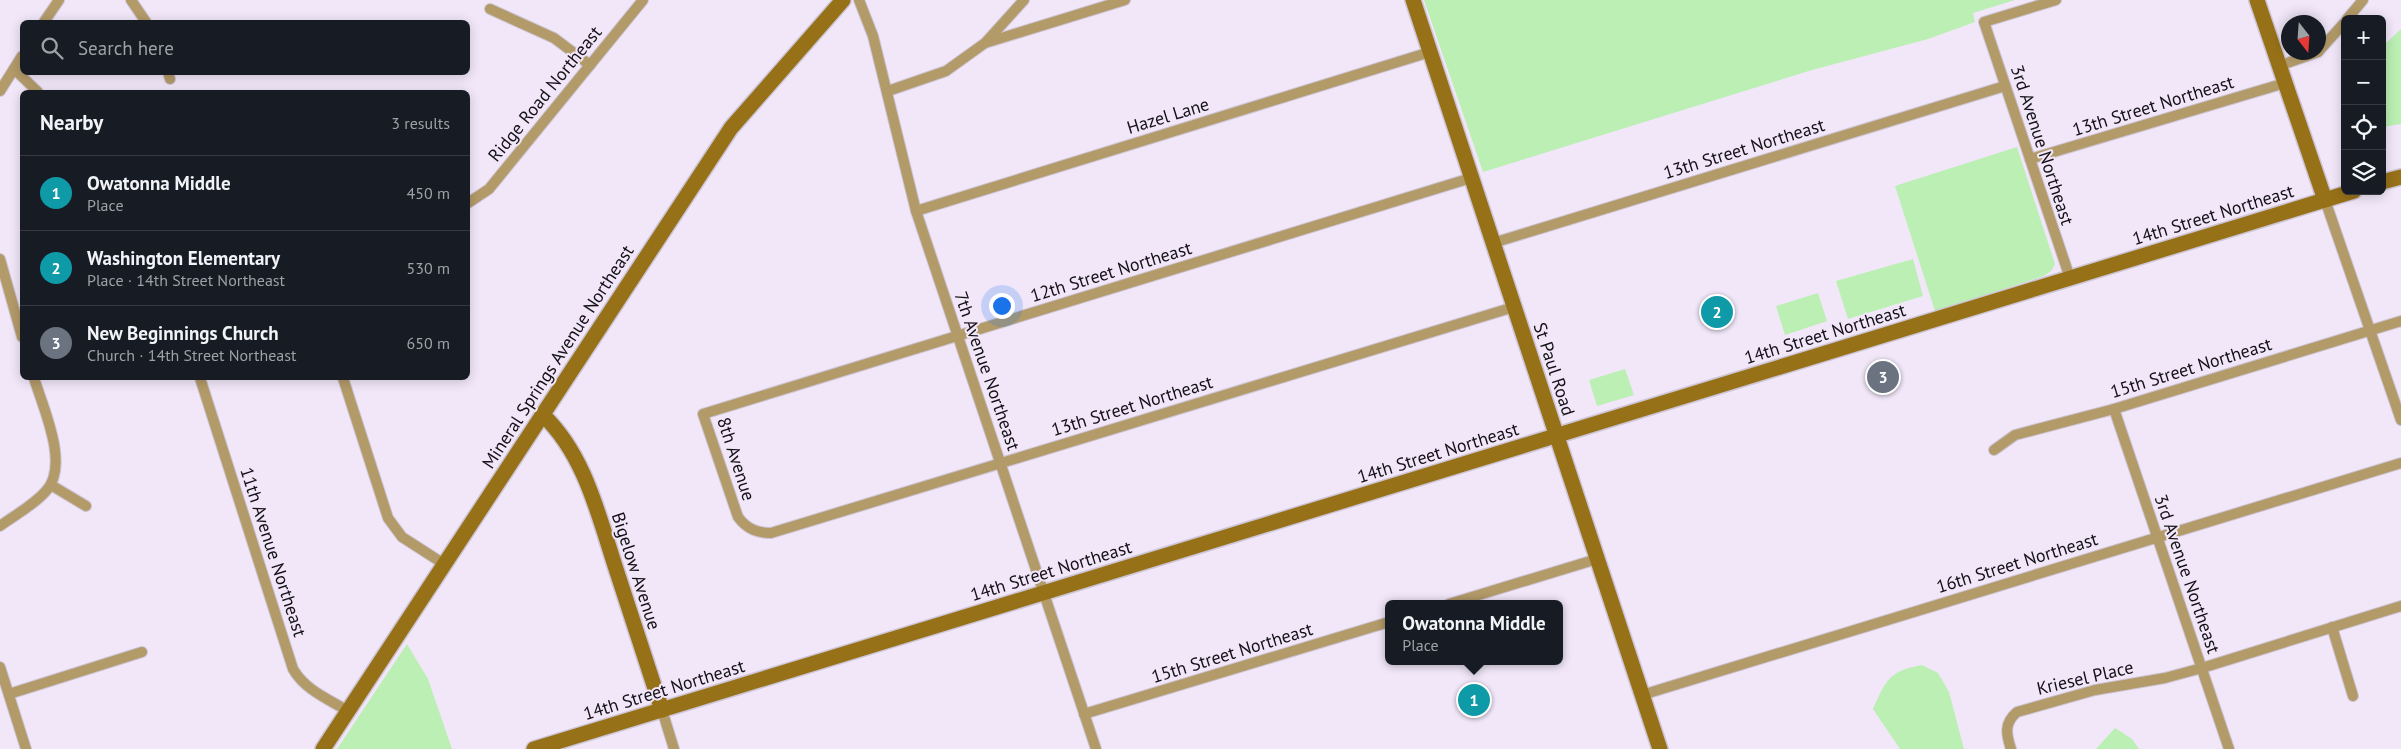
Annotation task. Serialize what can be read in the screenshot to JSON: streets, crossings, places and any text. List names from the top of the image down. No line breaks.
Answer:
{"streets":{"street":["Ridge Road Northeast","13th Street Northeast","Hazel Lane","3rd Avenue Northeast","14th Street Northeast","12th Street Northeast","Mineral Springs Avenue Northeast","15th Street Northeast","St Paul Road","7th Avenue Northeast","8th Avenue","11th Avenue Northeast","16th Street Northeast","Bigelow Avenue","Kriesel Place"]},"crossings":[["13th Street Northeast","3rd Avenue Northeast"],["13th Street Northeast","St Paul Road"],["13th Street Northeast","7th Avenue Northeast"],["13th Street Northeast","8th Avenue"],["Hazel Lane","St Paul Road"],["Hazel Lane","7th Avenue Northeast"],["3rd Avenue Northeast","14th Street Northeast"],["3rd Avenue Northeast","15th Street Northeast"],["3rd Avenue Northeast","16th Street Northeast"],["3rd Avenue Northeast","Kriesel Place"],["14th Street Northeast","St Paul Road"],["14th Street Northeast","7th Avenue Northeast"],["14th Street Northeast","Bigelow Avenue"],["12th Street Northeast","St Paul Road"],["12th Street Northeast","7th Avenue Northeast"],["12th Street Northeast","8th Avenue"],["Mineral Springs Avenue Northeast","11th Avenue Northeast"],["Mineral Springs Avenue Northeast","Bigelow Avenue"],["15th Street Northeast","7th Avenue Northeast"],["St Paul Road","16th Street Northeast"]],"north":"bottom","page":{"map_buttons":["+","−"],"search":"Search here","heading":["Nearby","3 results"],"list":[{"mark":"1","name":"Owatonna Middle","note":"Place","value":"450 m"},{"mark":"2","name":"Washington Elementary","note":"Place · 14th Street Northeast","value":"530 m"},{"mark":"3","name":"New Beginnings Church","note":"Church · 14th Street Northeast","value":"650 m"}],"pins":["2","3","1"],"popup":["Owatonna Middle","Place"]}}
